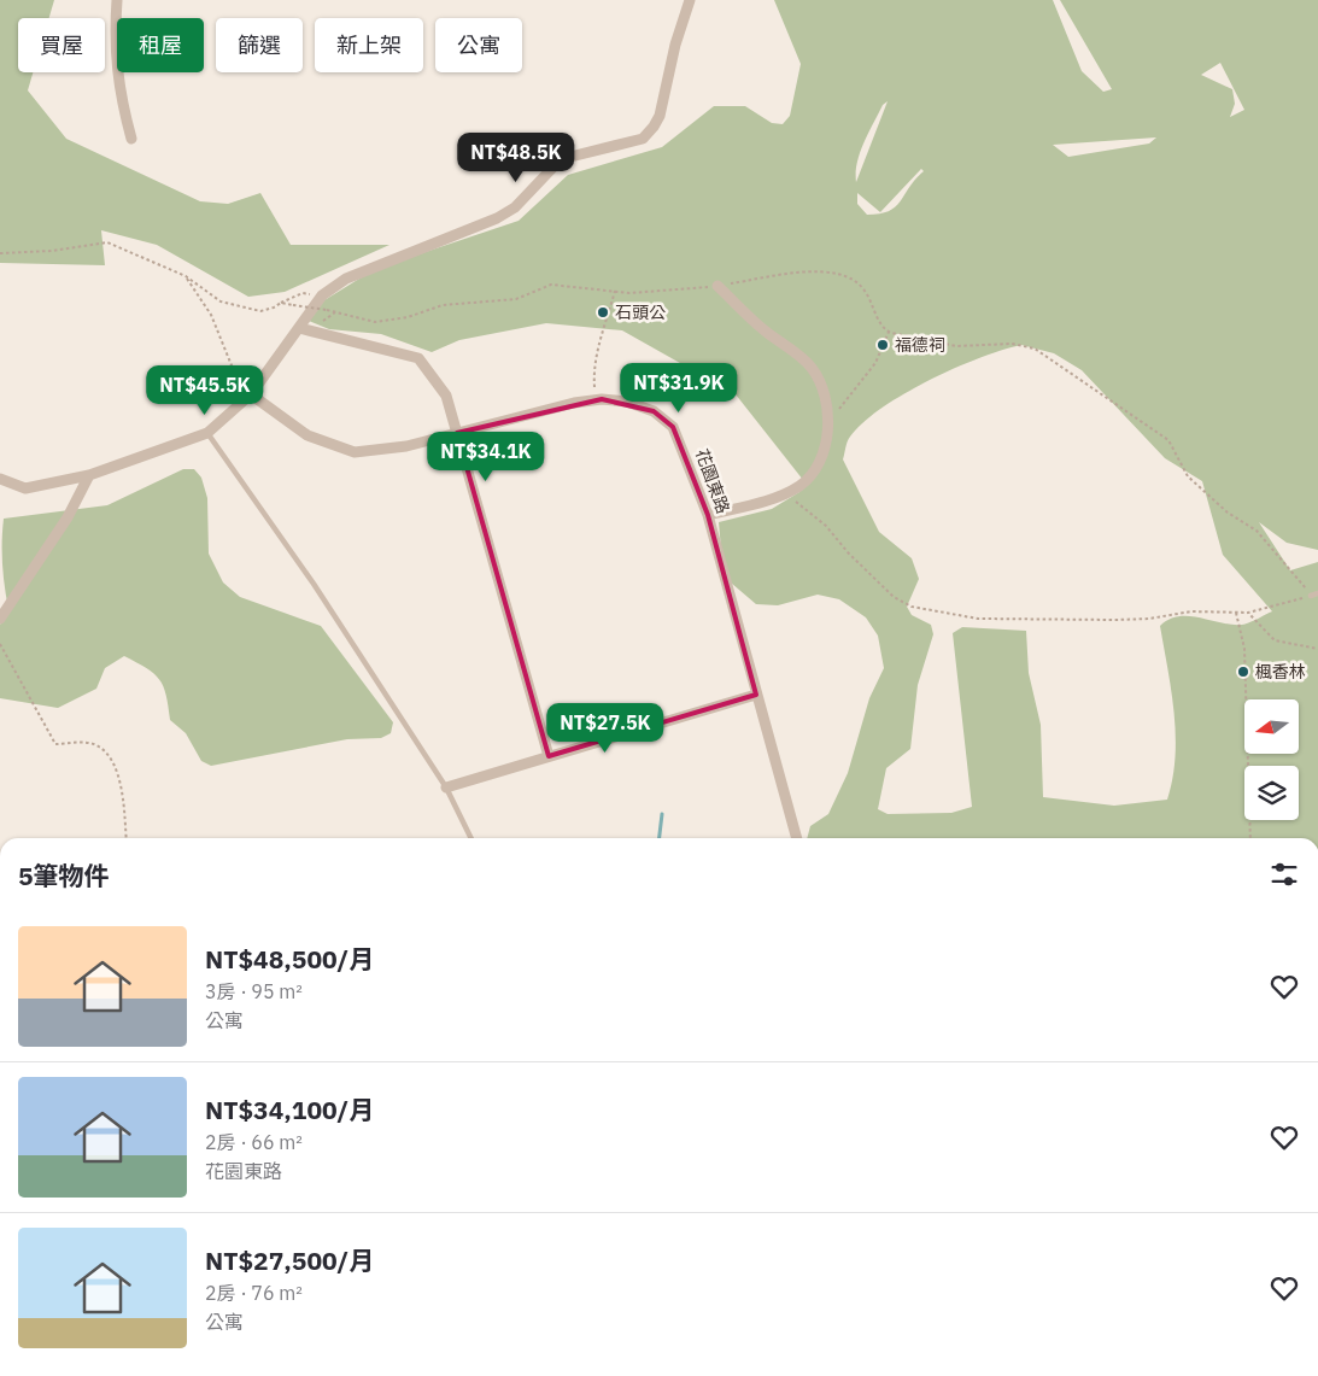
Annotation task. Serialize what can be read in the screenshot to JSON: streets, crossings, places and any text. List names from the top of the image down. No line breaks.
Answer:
{"streets":{"street":["花園東路"]},"places":["石頭公","福德祠","楓香林"],"north":"left","page":{"chip":["買屋","租屋","篩選","新上架","公寓"],"price":["NT$48.5K","NT$31.9K","NT$45.5K","NT$34.1K","NT$27.5K"],"heading":"5筆物件","list":[{"name":"NT$48,500/月","note":"3房 · 95 m² · 公寓"},{"name":"NT$34,100/月","note":"2房 · 66 m² · 花園東路"},{"name":"NT$27,500/月","note":"2房 · 76 m² · 公寓"}]}}
